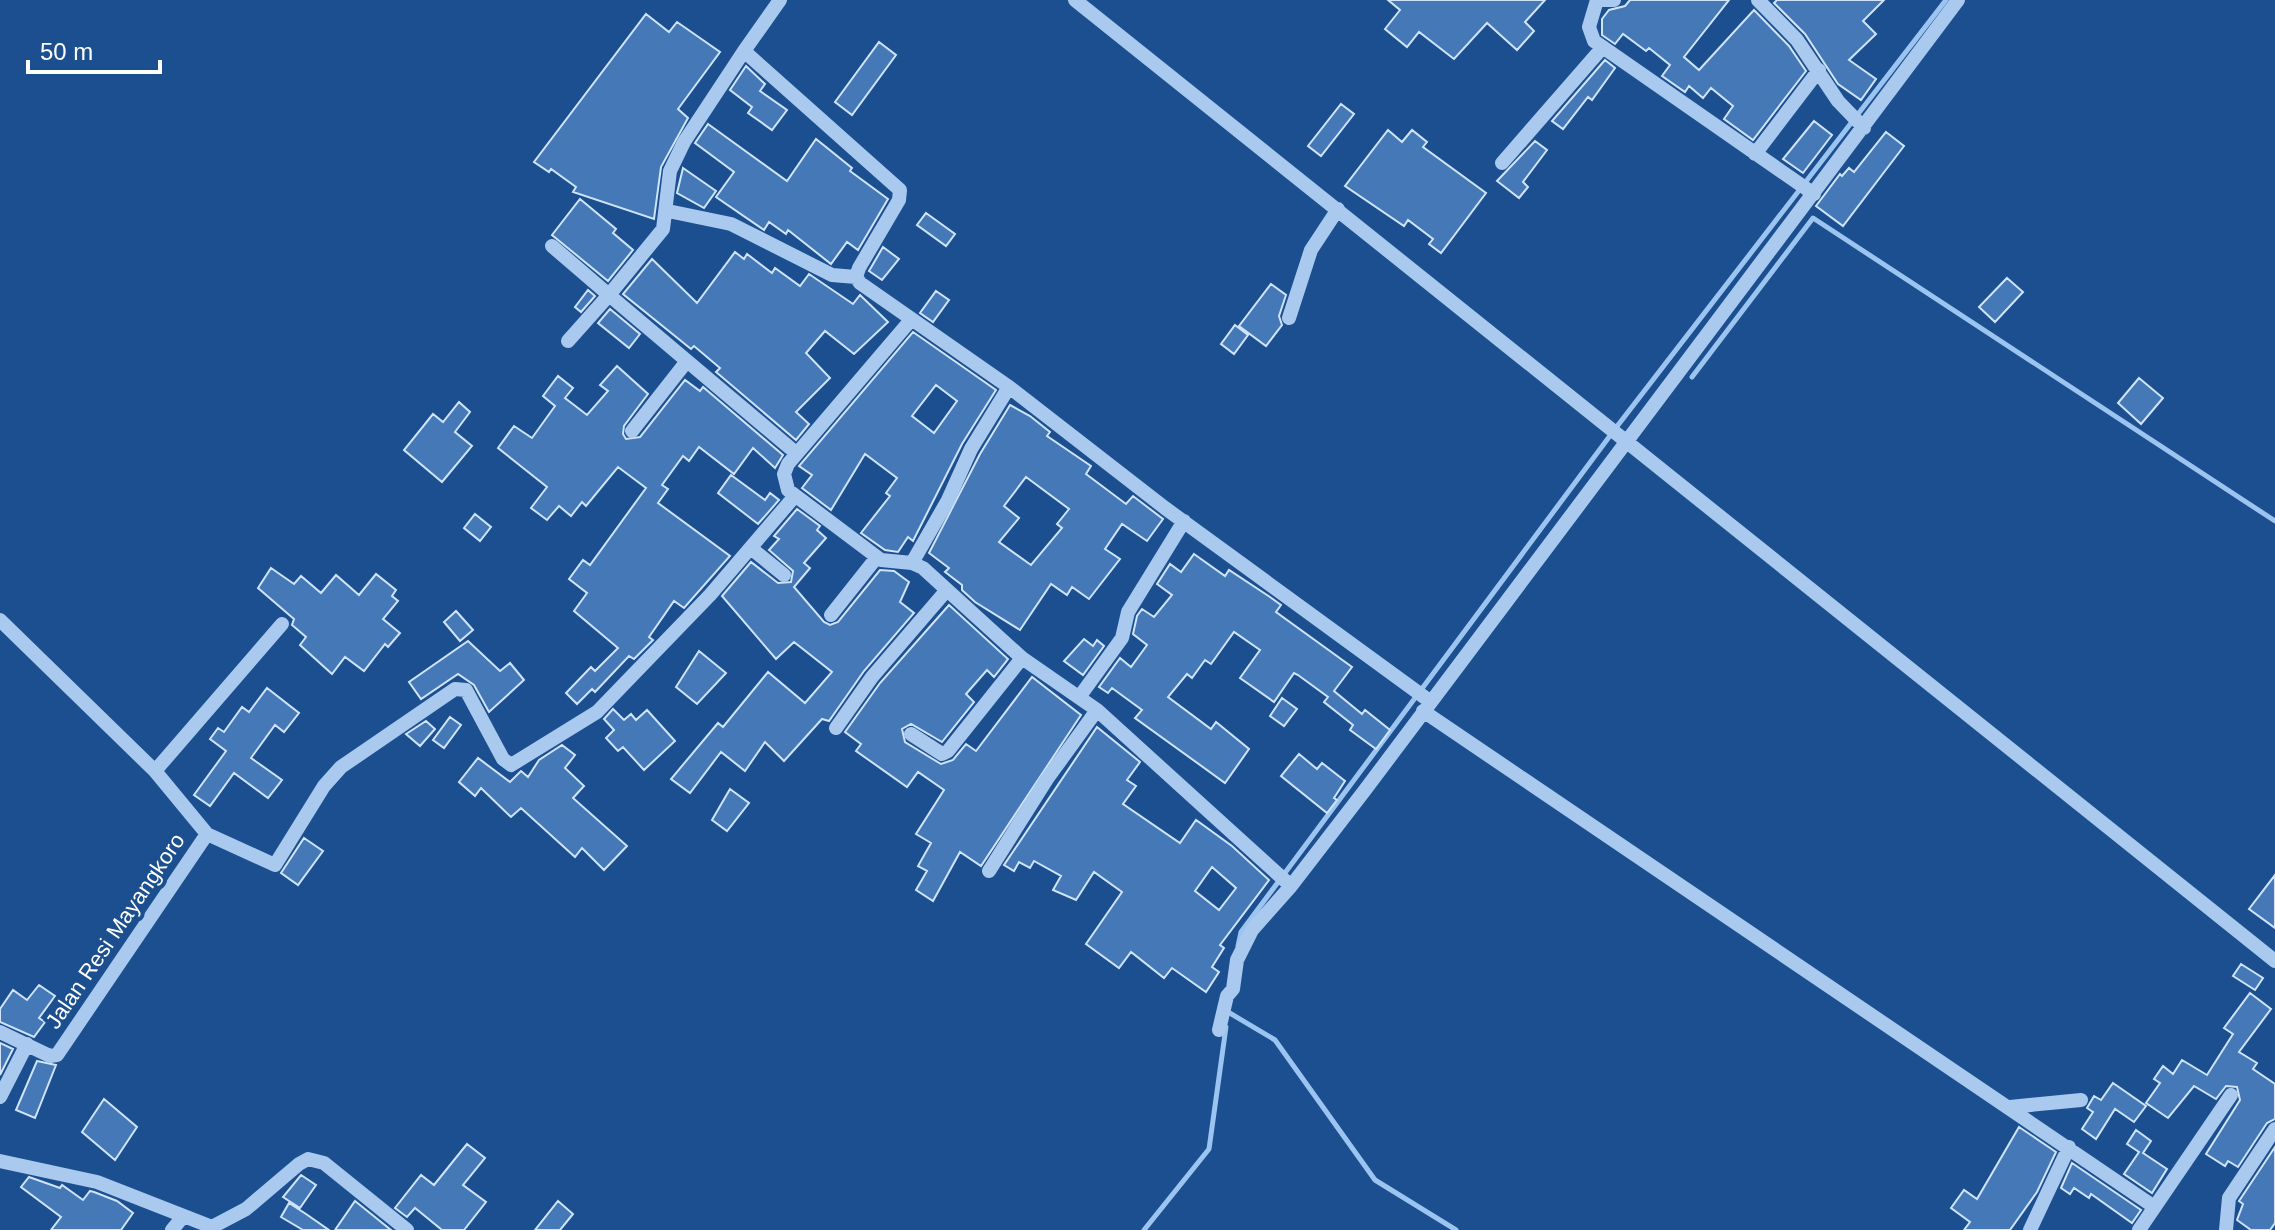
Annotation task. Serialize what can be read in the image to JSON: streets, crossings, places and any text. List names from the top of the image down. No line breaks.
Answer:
{"streets":{"street":["Jalan Resi Mayangkoro"]},"scale_bar":"50 m"}
